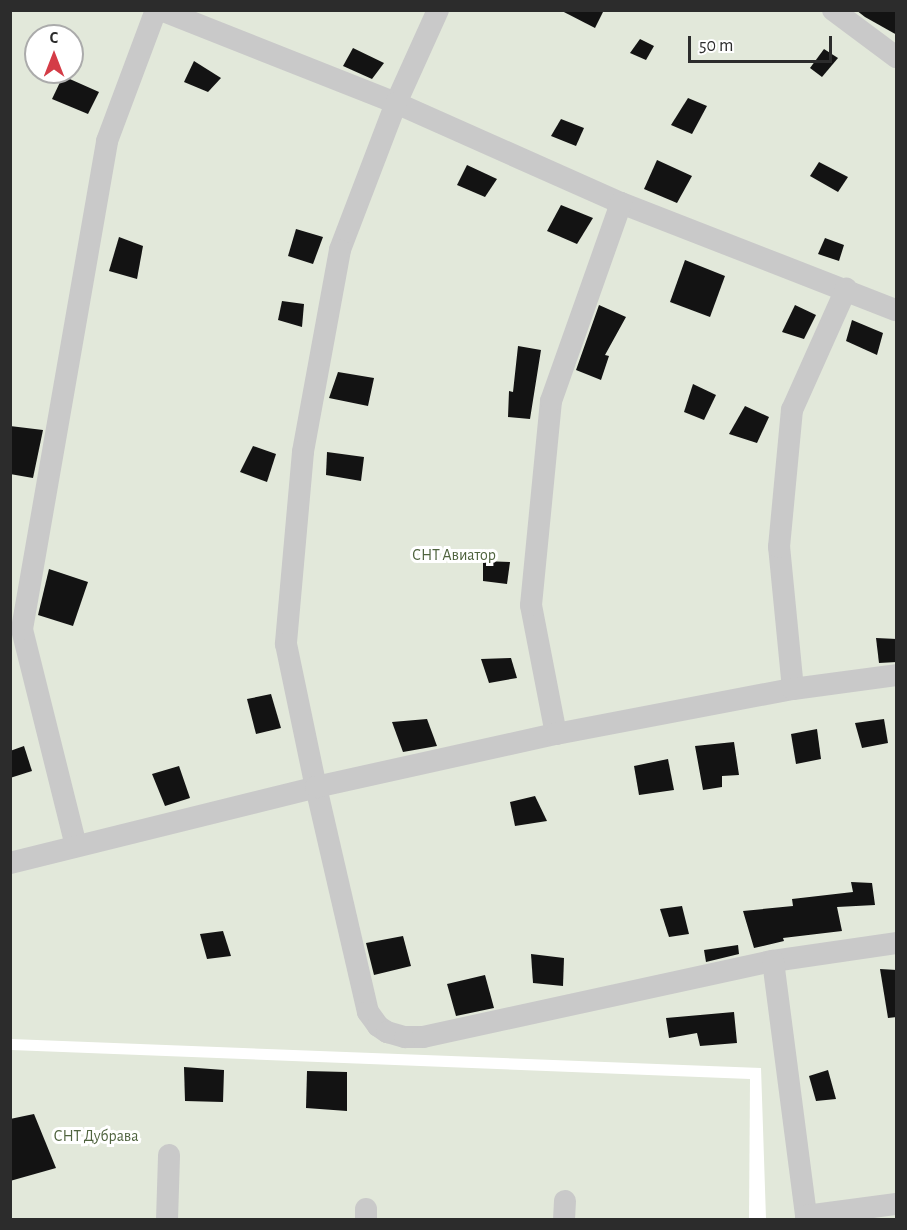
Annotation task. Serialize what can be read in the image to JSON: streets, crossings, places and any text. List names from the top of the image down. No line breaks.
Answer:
{"parks":["СНТ Авиатор","СНТ Дубрава"],"scale_bar":"50 m","north":"top"}
